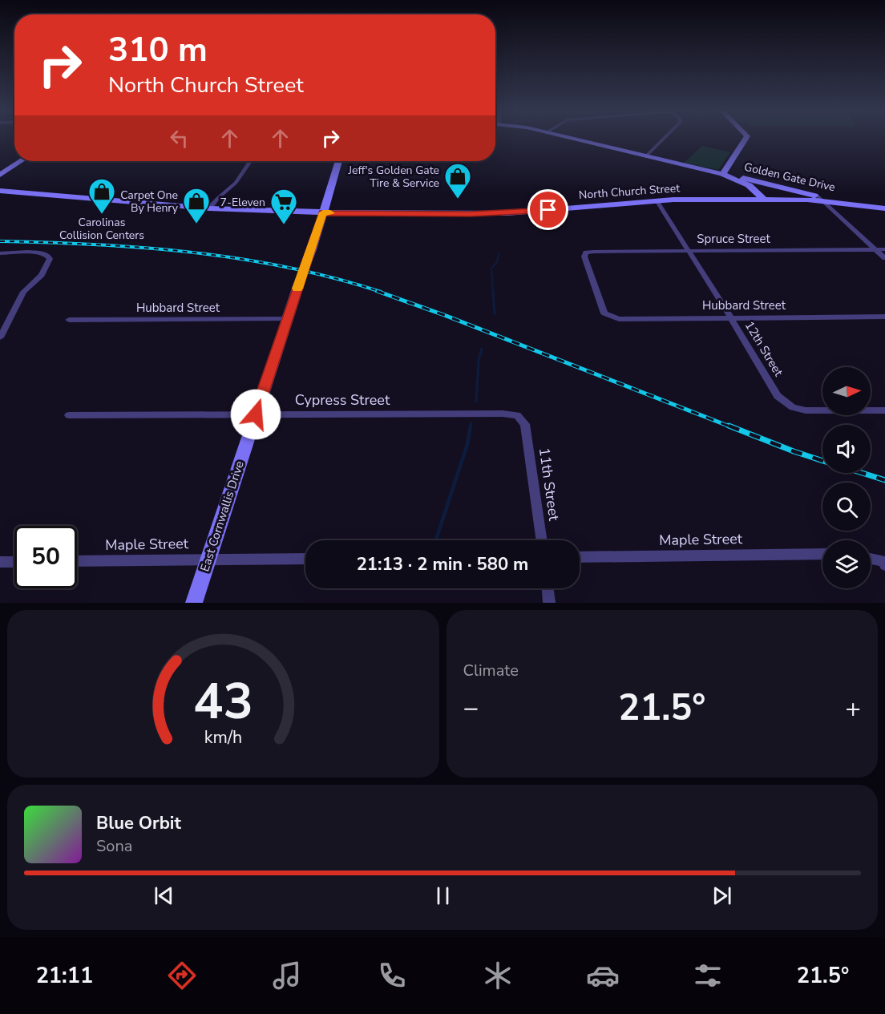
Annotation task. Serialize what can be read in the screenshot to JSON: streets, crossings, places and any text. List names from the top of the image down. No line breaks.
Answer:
{"streets":{"main road":["Golden Gate Drive","North Church Street","East Cornwallis Drive"],"street":["Spruce Street","Hubbard Street","12th Street","Cypress Street","11th Street","Maple Street"]},"crossings":[["Golden Gate Drive","North Church Street"],["North Church Street","12th Street"],["North Church Street","East Cornwallis Drive"],["Spruce Street","Hubbard Street"],["Spruce Street","12th Street"],["Hubbard Street","12th Street"],["Hubbard Street","East Cornwallis Drive"],["Cypress Street","11th Street"],["Cypress Street","East Cornwallis Drive"],["East Cornwallis Drive","Maple Street"]],"places":{"shop":["Jeff's Golden Gate Tire & Service","Carolinas Collision Centers","Carpet One By Henry"],"supermarket":["7-Eleven"]},"north":"right","page":{"turn":["310 m","North Church Street"],"limit":"50","trip":"21:13 · 2 min · 580 m","tile":"Climate","heat":["−","21.5°","+"],"song":["Blue Orbit","Sona"],"tabs":["21:11","21.5°"],"gauge":["43","km/h"]}}
